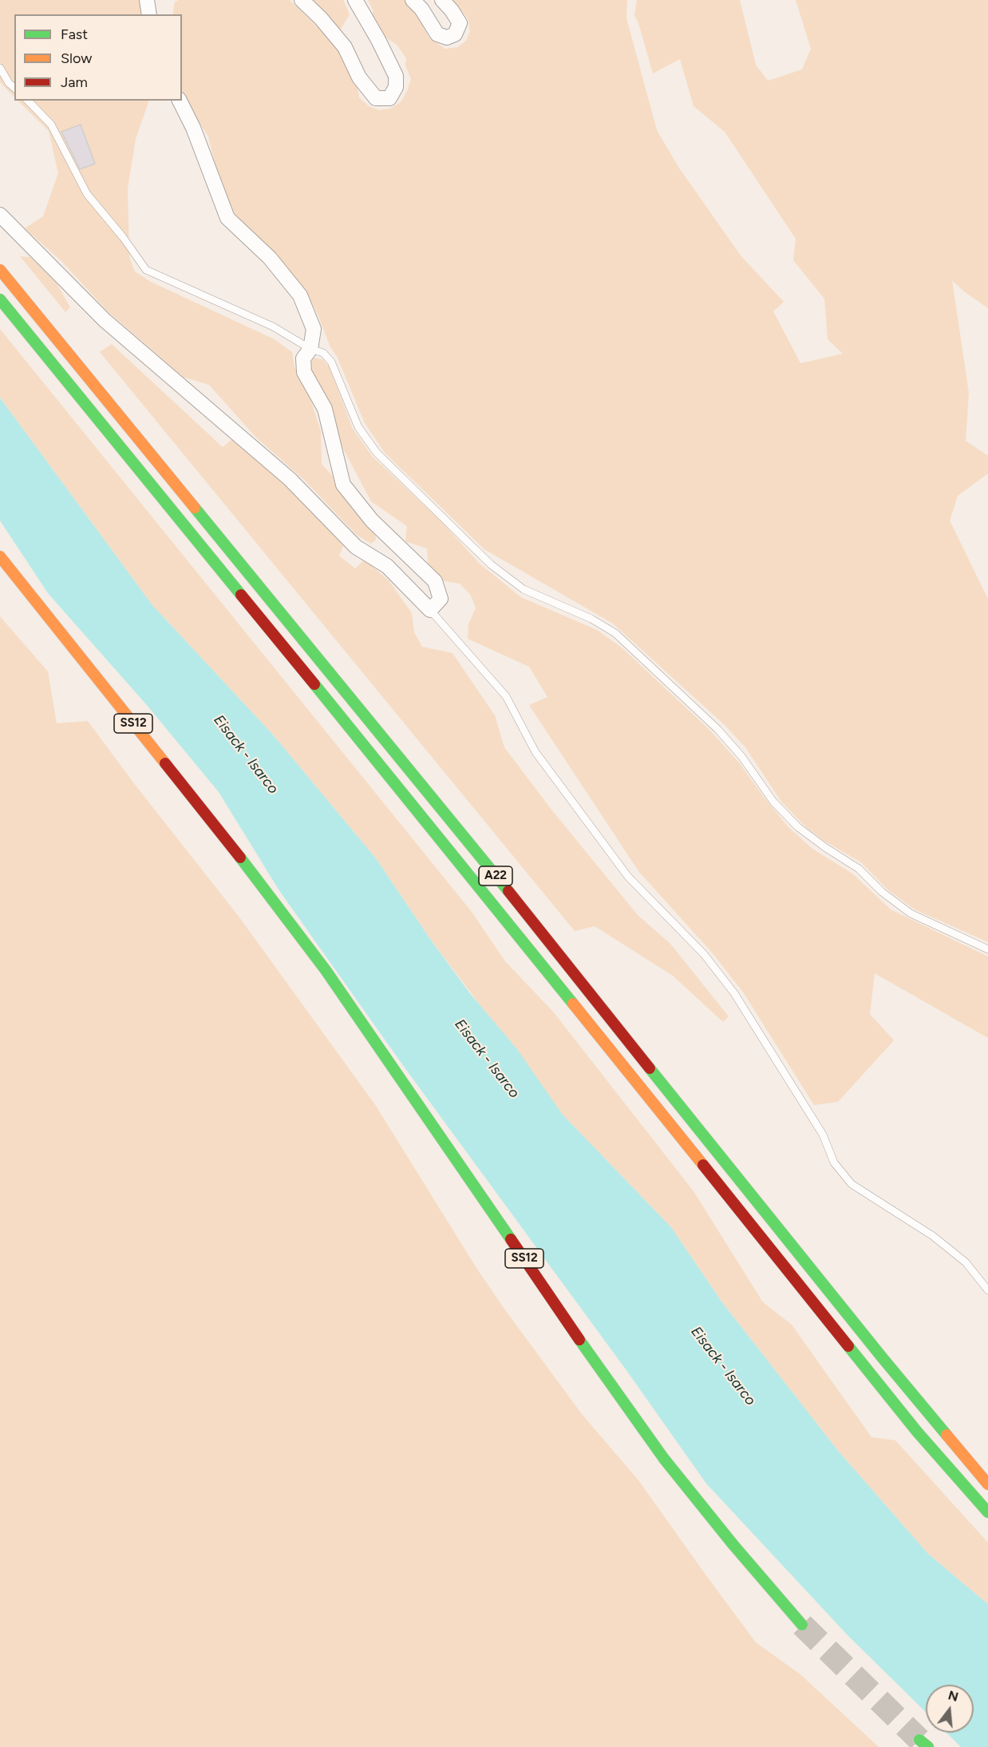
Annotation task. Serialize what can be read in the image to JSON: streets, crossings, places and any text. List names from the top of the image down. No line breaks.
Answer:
{"streets":{"main road":["SS12","A22"]},"water":["Eisack - Isarco"],"legend":["Fast","Slow","Jam"],"north":"top"}
